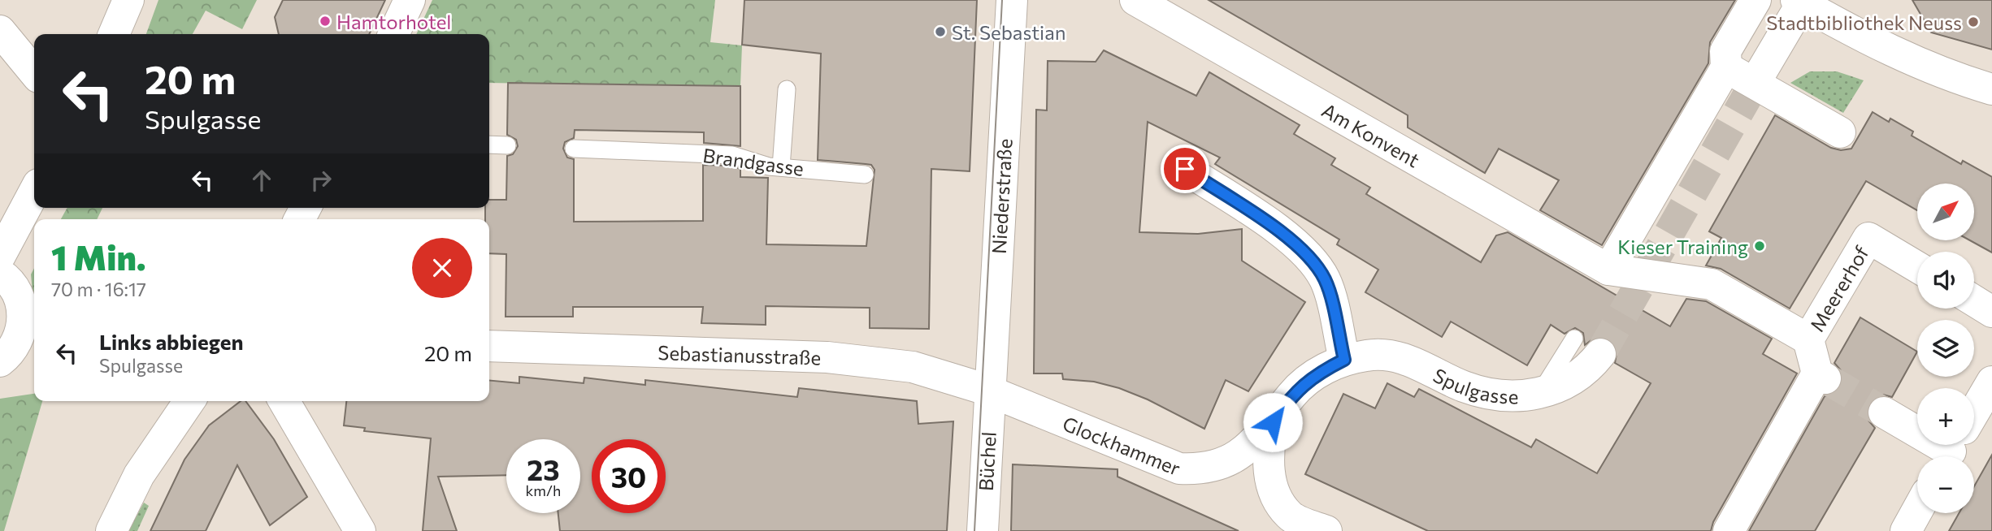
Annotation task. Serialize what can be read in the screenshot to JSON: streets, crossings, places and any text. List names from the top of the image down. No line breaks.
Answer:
{"streets":{"street":["Am Konvent","Niederstraße","Meererhof","Sebastianusstraße","Spulgasse","Glockhammer","Büchel"],"lane":["Brandgasse"]},"crossings":[["Am Konvent","Meererhof"],["Niederstraße","Sebastianusstraße"],["Niederstraße","Glockhammer"],["Niederstraße","Büchel"],["Sebastianusstraße","Glockhammer"],["Sebastianusstraße","Büchel"],["Spulgasse","Glockhammer"],["Glockhammer","Büchel"]],"places":["Hamtorhotel","Stadtbibliothek Neuss","St. Sebastian","Kieser Training"],"north":"top right","page":{"turn":["20 m","Spulgasse"],"map_buttons":["+","−"],"heading":["1 Min.","70 m · 16:17"],"list":[{"name":"Links abbiegen","note":"Spulgasse","value":"20 m"}],"speed":"23 km/h","limit":"30"}}
